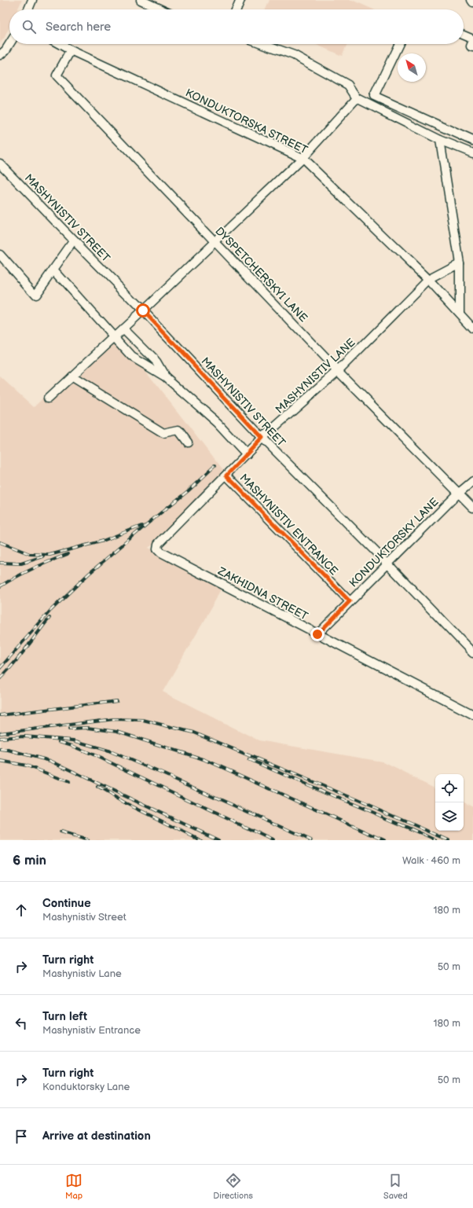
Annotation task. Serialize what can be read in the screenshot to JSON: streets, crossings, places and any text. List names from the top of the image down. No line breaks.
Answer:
{"streets":{"street":["KONDUKTORSKA STREET","MASHYNISTIV STREET","DYSPETCHERSKYI LANE","MASHYNISTIV LANE","MASHYNISTIV ENTRANCE","KONDUKTORSKY LANE","ZAKHIDNA STREET"]},"crossings":[["KONDUKTORSKA STREET","DYSPETCHERSKYI LANE"],["KONDUKTORSKA STREET","MASHYNISTIV LANE"],["MASHYNISTIV STREET","MASHYNISTIV LANE"],["MASHYNISTIV STREET","KONDUKTORSKY LANE"],["DYSPETCHERSKYI LANE","MASHYNISTIV LANE"],["DYSPETCHERSKYI LANE","KONDUKTORSKY LANE"],["MASHYNISTIV LANE","MASHYNISTIV ENTRANCE"],["MASHYNISTIV LANE","ZAKHIDNA STREET"],["MASHYNISTIV ENTRANCE","KONDUKTORSKY LANE"],["KONDUKTORSKY LANE","ZAKHIDNA STREET"]],"north":"top left","page":{"search":"Search here","heading":["6 min","Walk · 460 m"],"list":[["Continue","Mashynistiv Street","180 m"],["Turn right","Mashynistiv Lane","50 m"],["Turn left","Mashynistiv Entrance","180 m"],["Turn right","Konduktorsky Lane","50 m"],"Arrive at destination"],"nav":["Map","Directions","Saved"]}}
